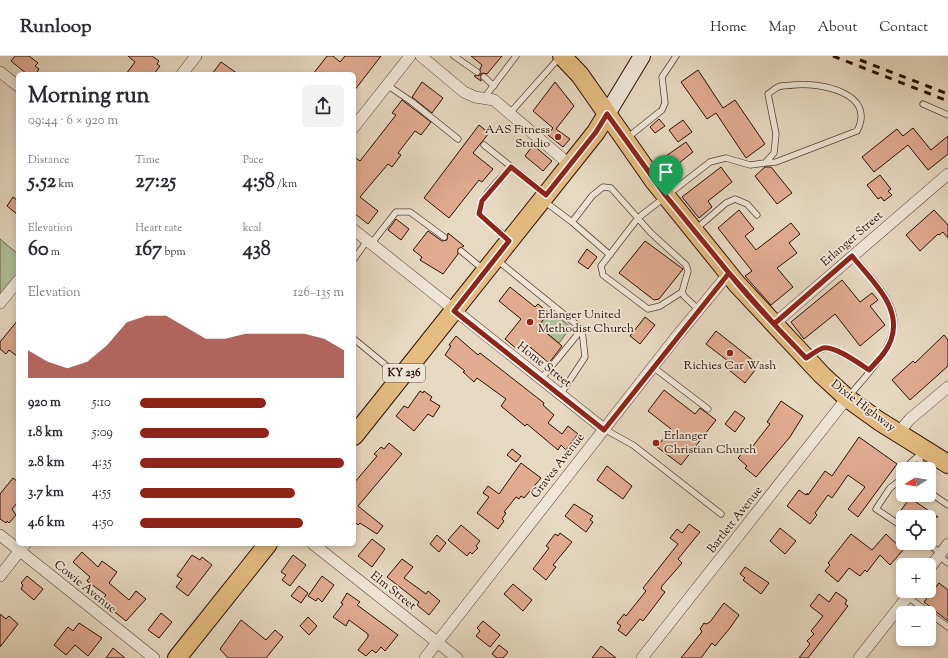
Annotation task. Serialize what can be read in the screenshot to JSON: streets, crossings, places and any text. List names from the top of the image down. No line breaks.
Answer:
{"streets":{"main road":["KY 236","Dixie Highway"],"street":["Erlanger Street","Home Street","Graves Avenue","Bartlett Avenue","Cowie Avenue","Elm Street"]},"crossings":[["Erlanger Street","Dixie Highway"],["Home Street","KY 236"],["Home Street","Graves Avenue"],["KY 236","Dixie Highway"],["Dixie Highway","Graves Avenue"],["Dixie Highway","Bartlett Avenue"],["Graves Avenue","Elm Street"]],"places":["AAS Fitness Studio","Erlanger United Methodist Church","Richies Car Wash","Erlanger Christian Church"],"north":"left","page":{"header":"Runloop","nav":["Home","Map","About","Contact"],"heading":["Morning run","09:44 · 6 × 920 m"],"stats":[["Distance","5.52 km"],["Time","27:25"],["Pace","4:58 /km"],["Elevation","60 m"],["Heart rate","167 bpm"],["kcal","438"]],"chart":["Elevation","126–135 m"],"list":[{"name":"920 m","note":"5:10"},{"name":"1.8 km","note":"5:09"},{"name":"2.8 km","note":"4:35"},{"name":"3.7 km","note":"4:55"},{"name":"4.6 km","note":"4:50"}],"map_buttons":["+","−"]}}
